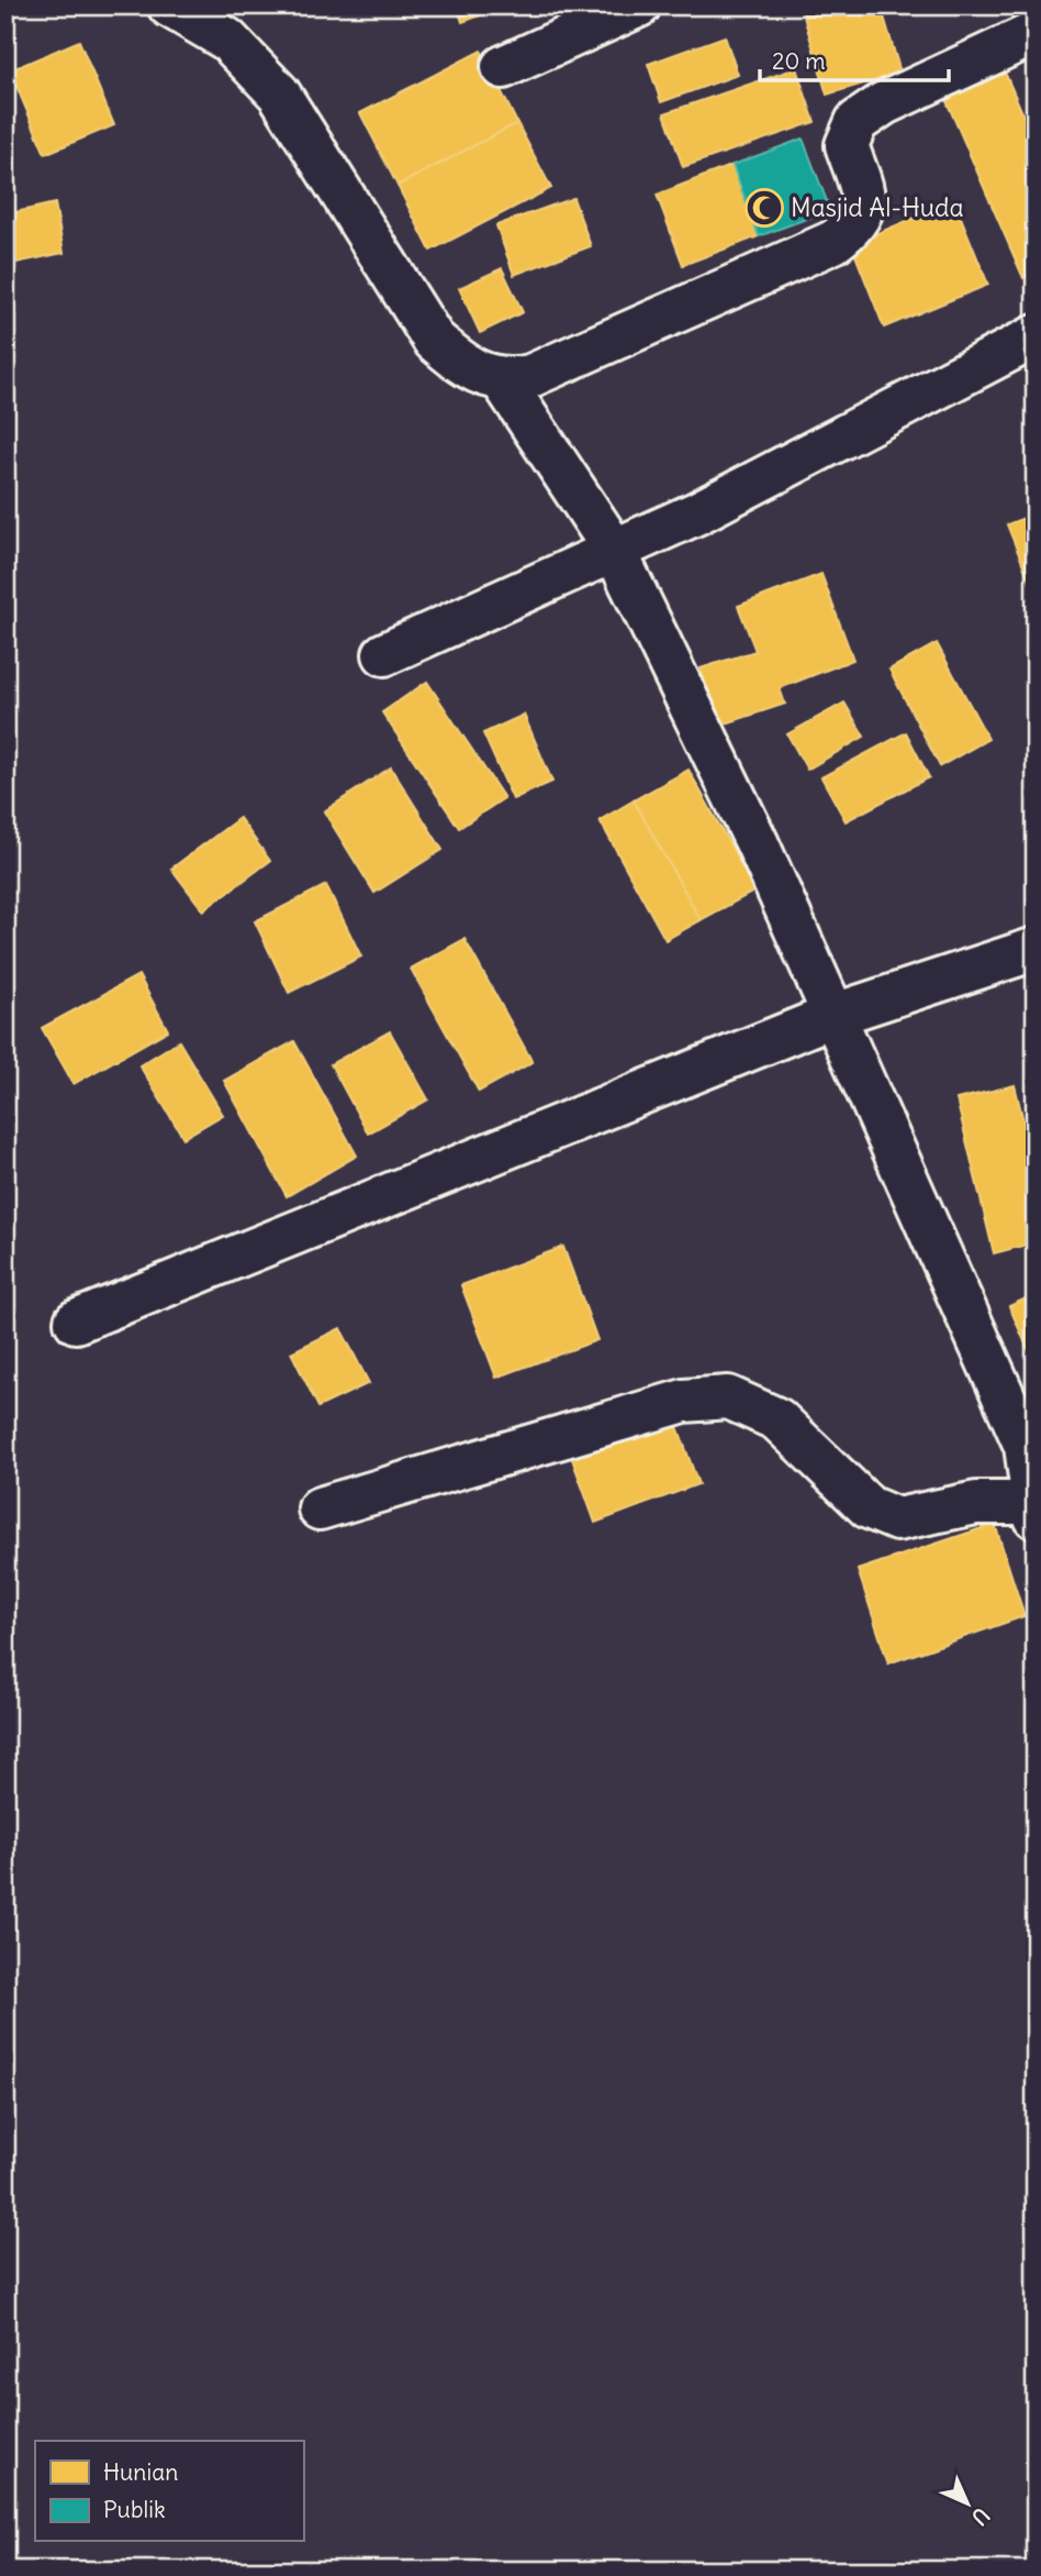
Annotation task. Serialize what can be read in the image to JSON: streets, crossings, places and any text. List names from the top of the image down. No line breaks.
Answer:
{"places":{"mosque":["Masjid Al-Huda"]},"legend":["Hunian","Publik"],"scale_bar":"20 m","north":"bottom right"}
